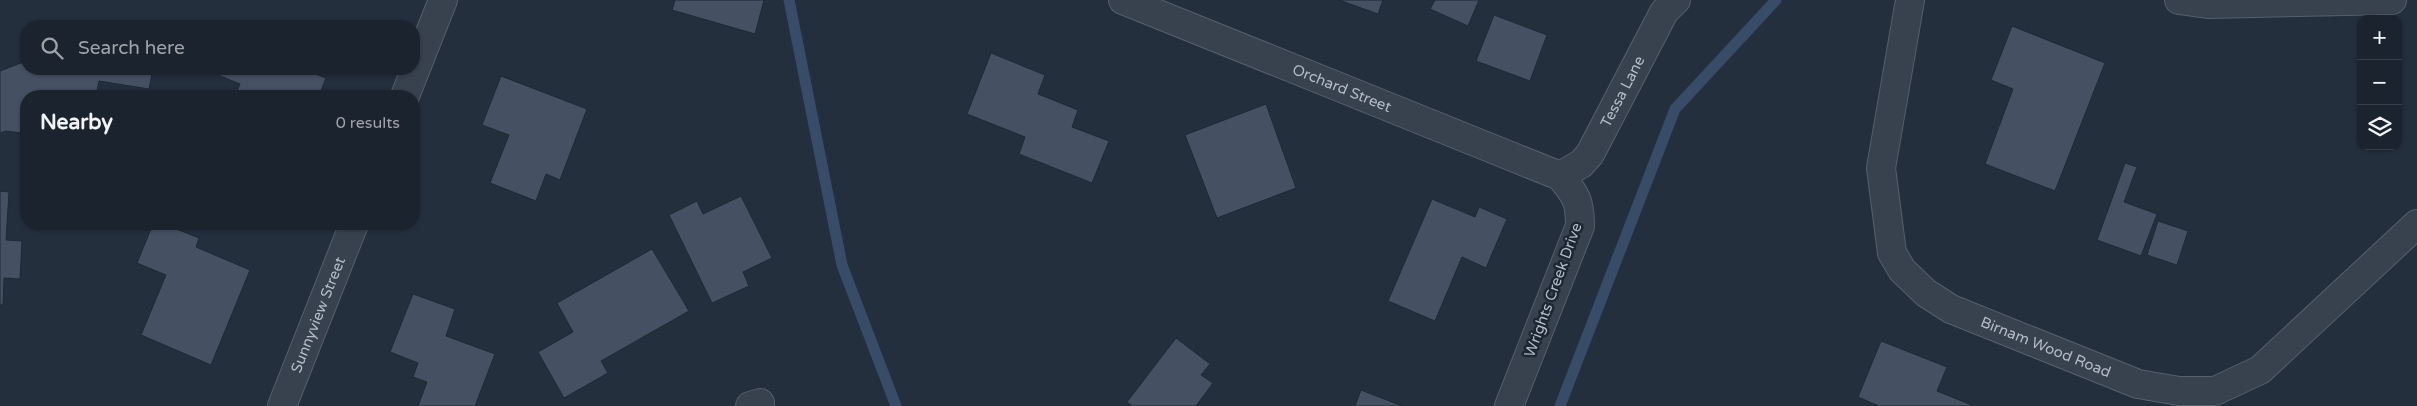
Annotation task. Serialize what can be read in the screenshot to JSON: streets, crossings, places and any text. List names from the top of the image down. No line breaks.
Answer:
{"streets":{"street":["Orchard Street","Tessa Lane","Wrights Creek Drive","Sunnyview Street","Birnam Wood Road"]},"crossings":[["Orchard Street","Tessa Lane"],["Orchard Street","Wrights Creek Drive"],["Tessa Lane","Wrights Creek Drive"]],"page":{"map_buttons":["+","−"],"search":"Search here","heading":["Nearby","0 results"]}}
